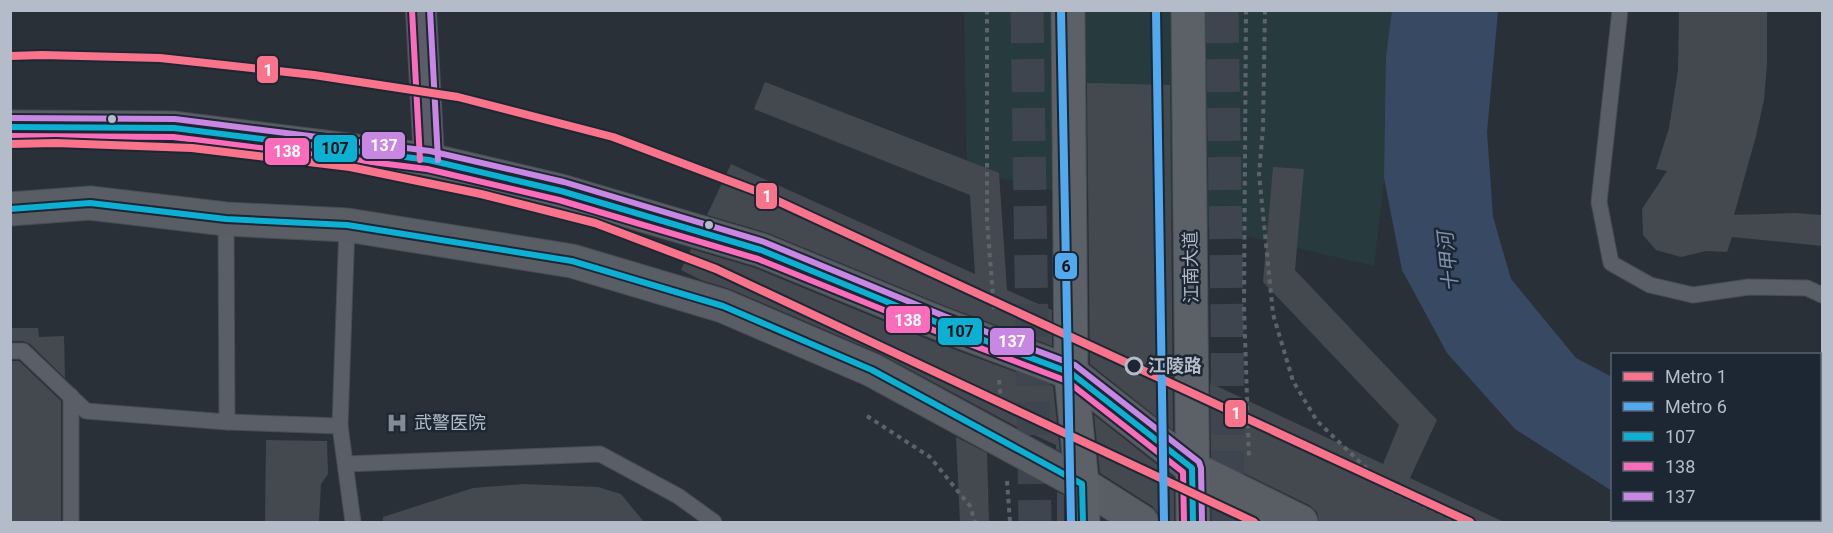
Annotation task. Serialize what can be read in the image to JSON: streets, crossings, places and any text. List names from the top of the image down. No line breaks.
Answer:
{"streets":{"main road":["江南大道"]},"water":["十甲河"],"places":{"other":["江陵路"],"hospital":["武警医院"]},"lines":["metro line 6","transit line 138","transit line 137","metro line 1","transit line 107"],"legend":["Metro 1","Metro 6","107","138","137"]}
